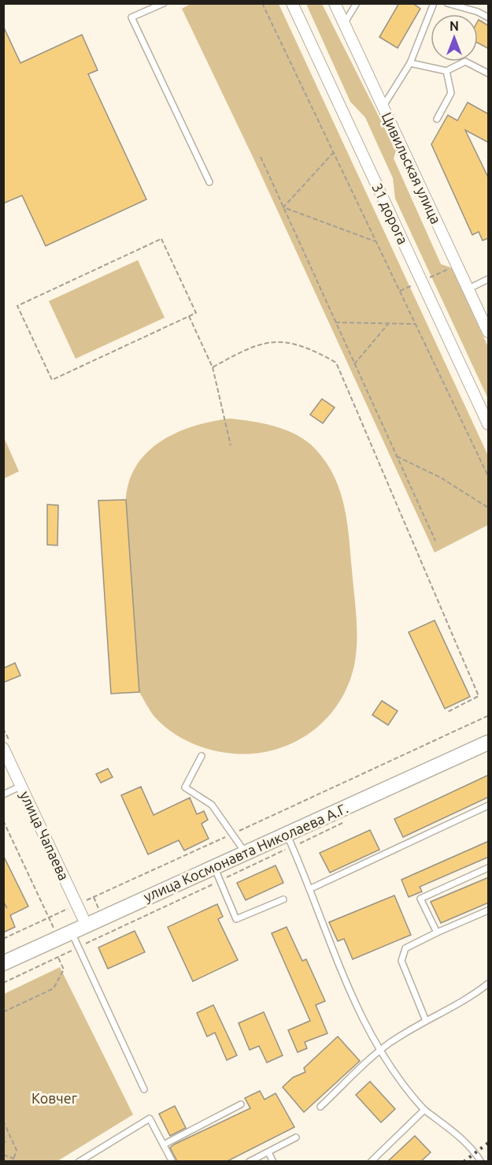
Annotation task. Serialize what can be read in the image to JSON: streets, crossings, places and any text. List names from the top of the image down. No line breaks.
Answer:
{"streets":{"street":["Цивильская улица","31 дорога","улица Чапаева","улица Космонавта Николаева А.Г."]},"crossings":[["улица Чапаева","улица Космонавта Николаева А.Г."]],"parks":["Ковчег"],"north":"top"}
